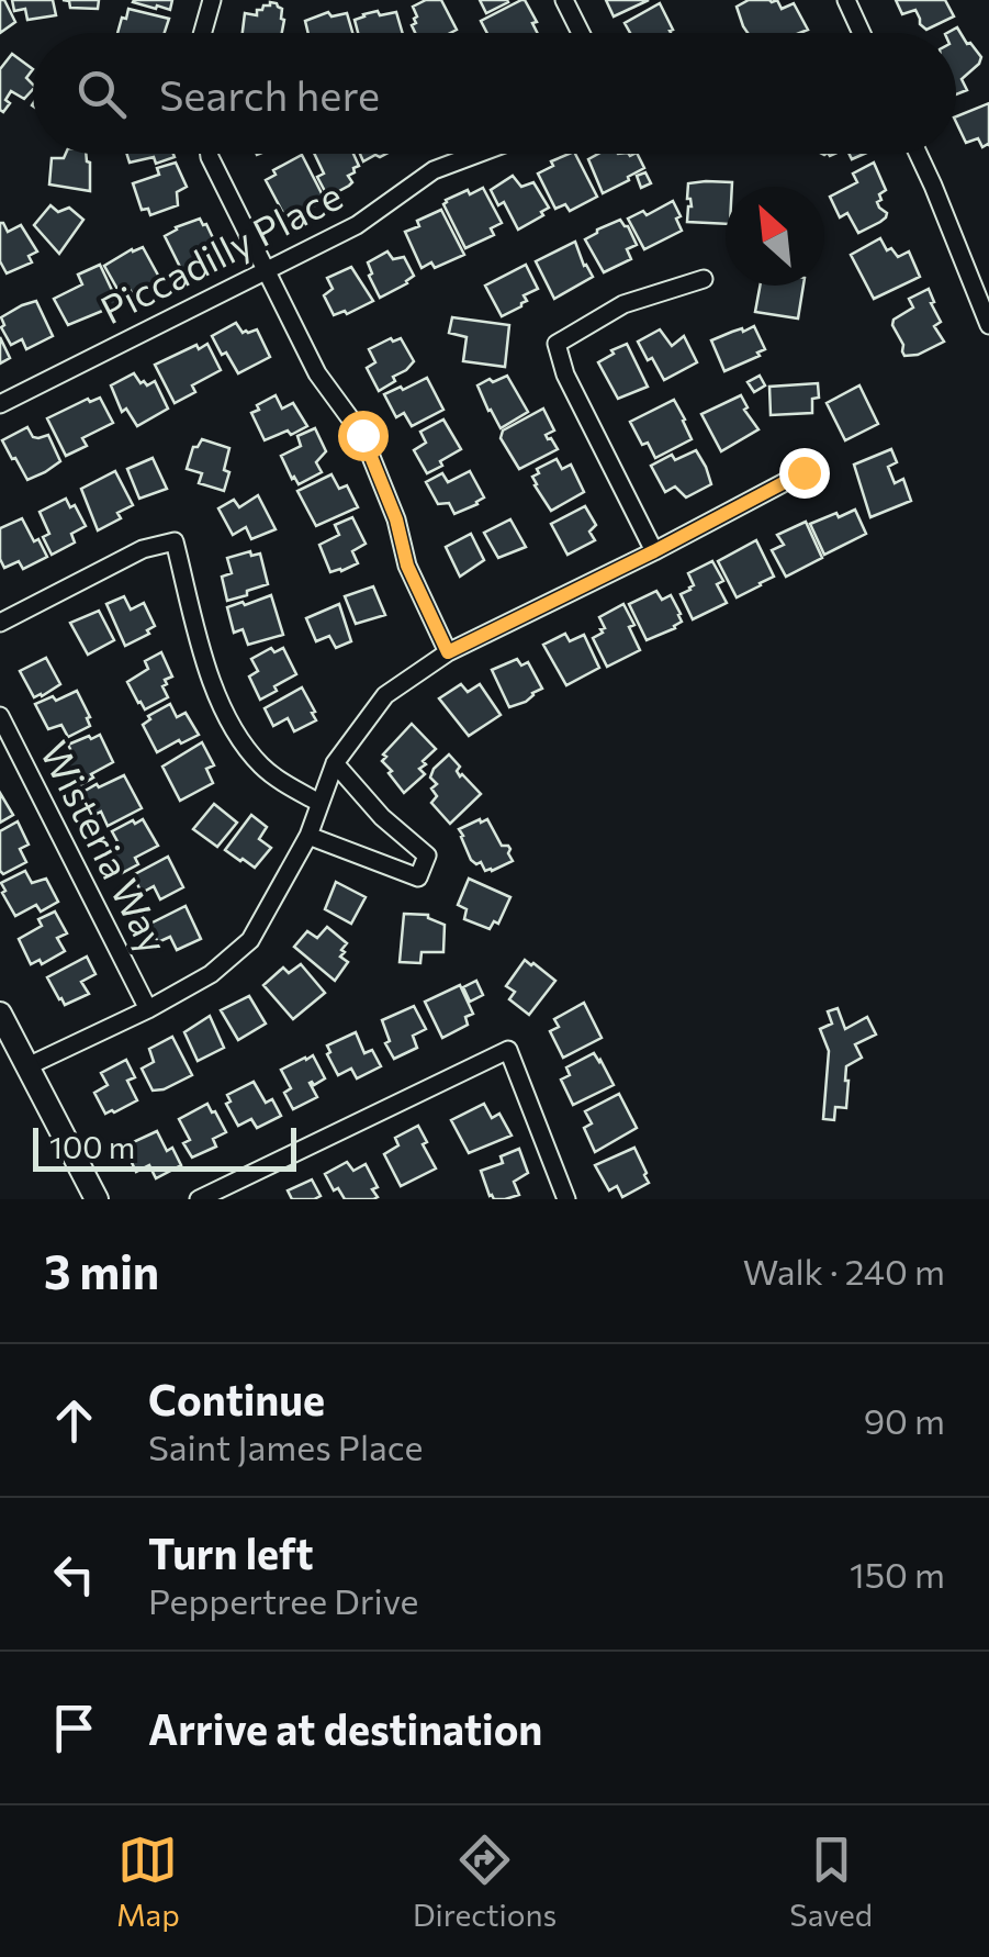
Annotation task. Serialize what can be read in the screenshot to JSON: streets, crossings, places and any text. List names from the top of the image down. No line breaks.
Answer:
{"streets":{"street":["Piccadilly Place","Wisteria Way"]},"scale_bar":"100 m","north":"top left","page":{"search":"Search here","scale":"100 m","heading":["3 min","Walk · 240 m"],"list":[["Continue","Saint James Place","90 m"],["Turn left","Peppertree Drive","150 m"],"Arrive at destination"],"nav":["Map","Directions","Saved"]}}
